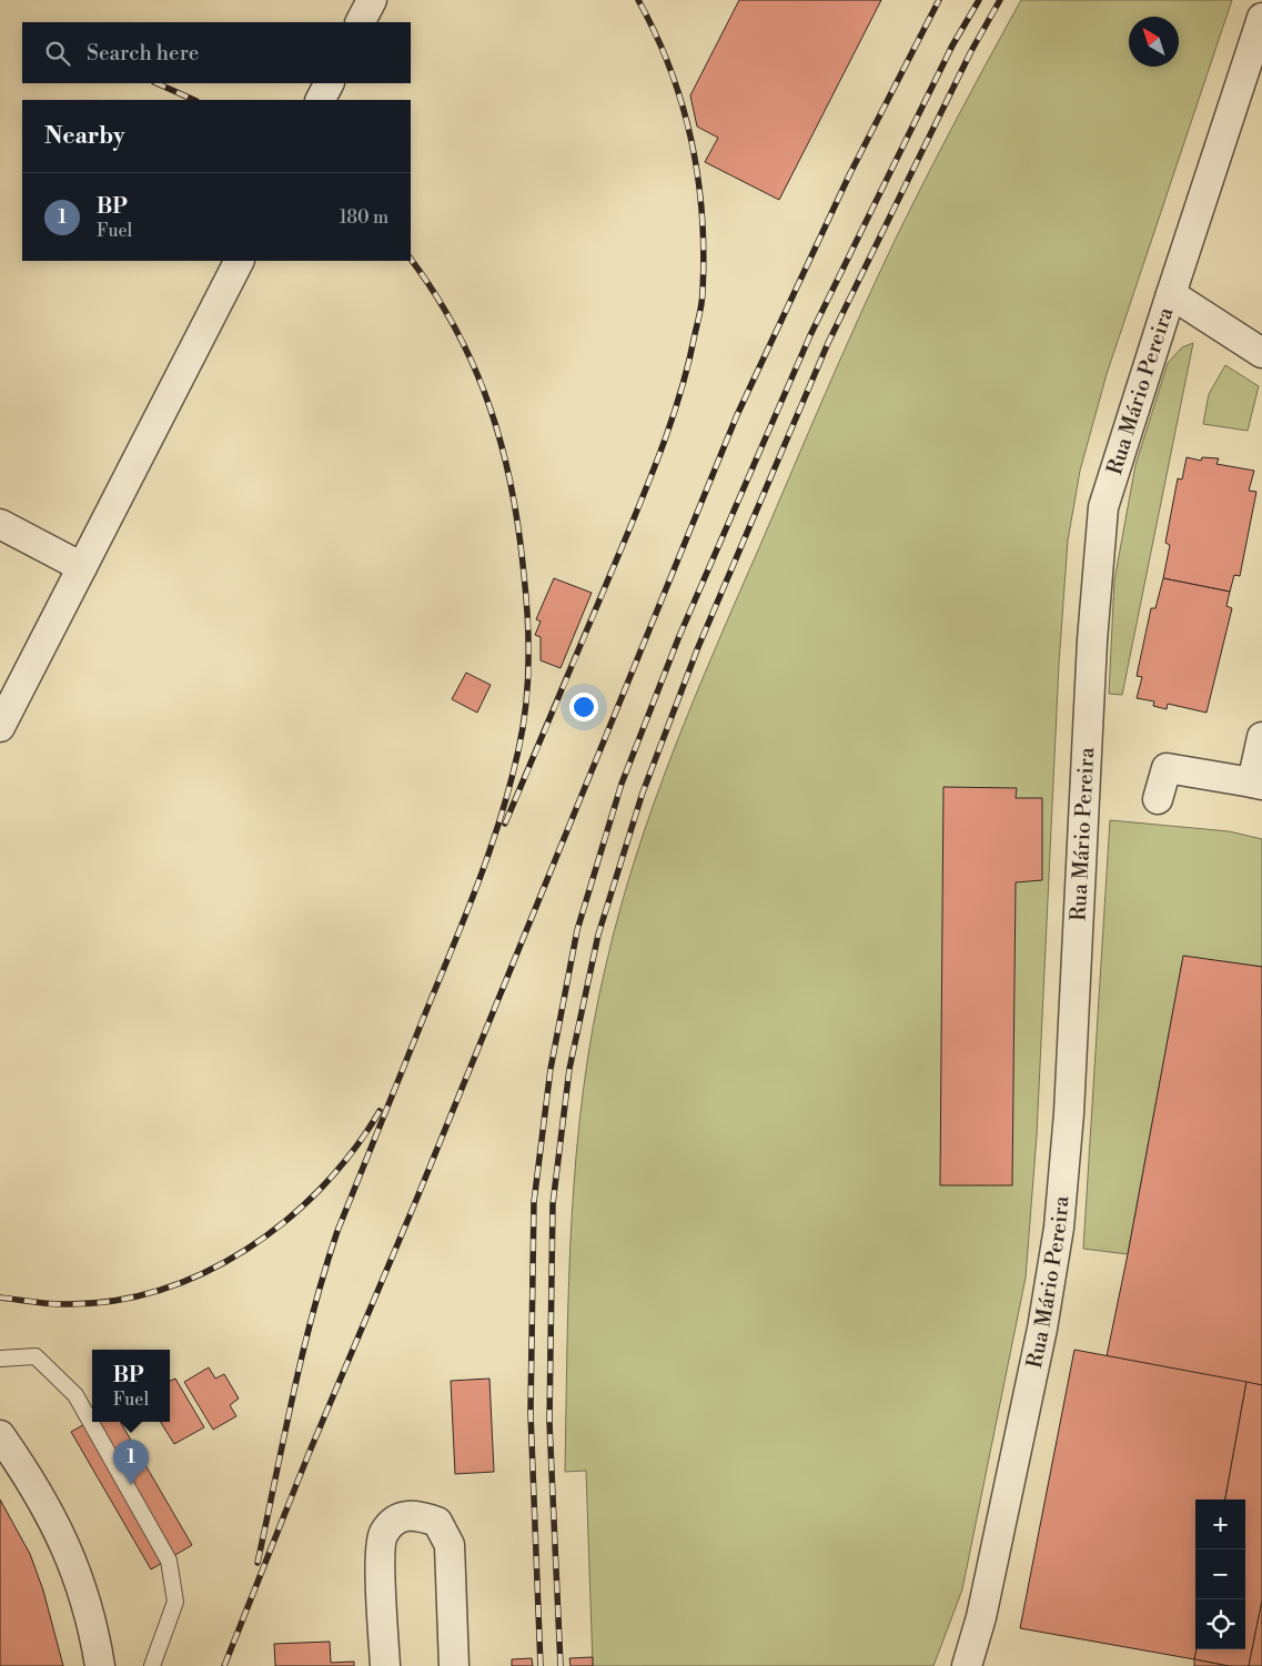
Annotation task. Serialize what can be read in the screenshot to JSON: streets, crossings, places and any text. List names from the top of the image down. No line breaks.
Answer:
{"streets":{"street":["Rua Mário Pereira"]},"north":"top left","page":{"search":"Search here","heading":"Nearby","list":[{"mark":"1","name":"BP","note":"Fuel","value":"180 m"}],"popup":["BP","Fuel"],"pins":"1","map_buttons":["+","−"]}}
